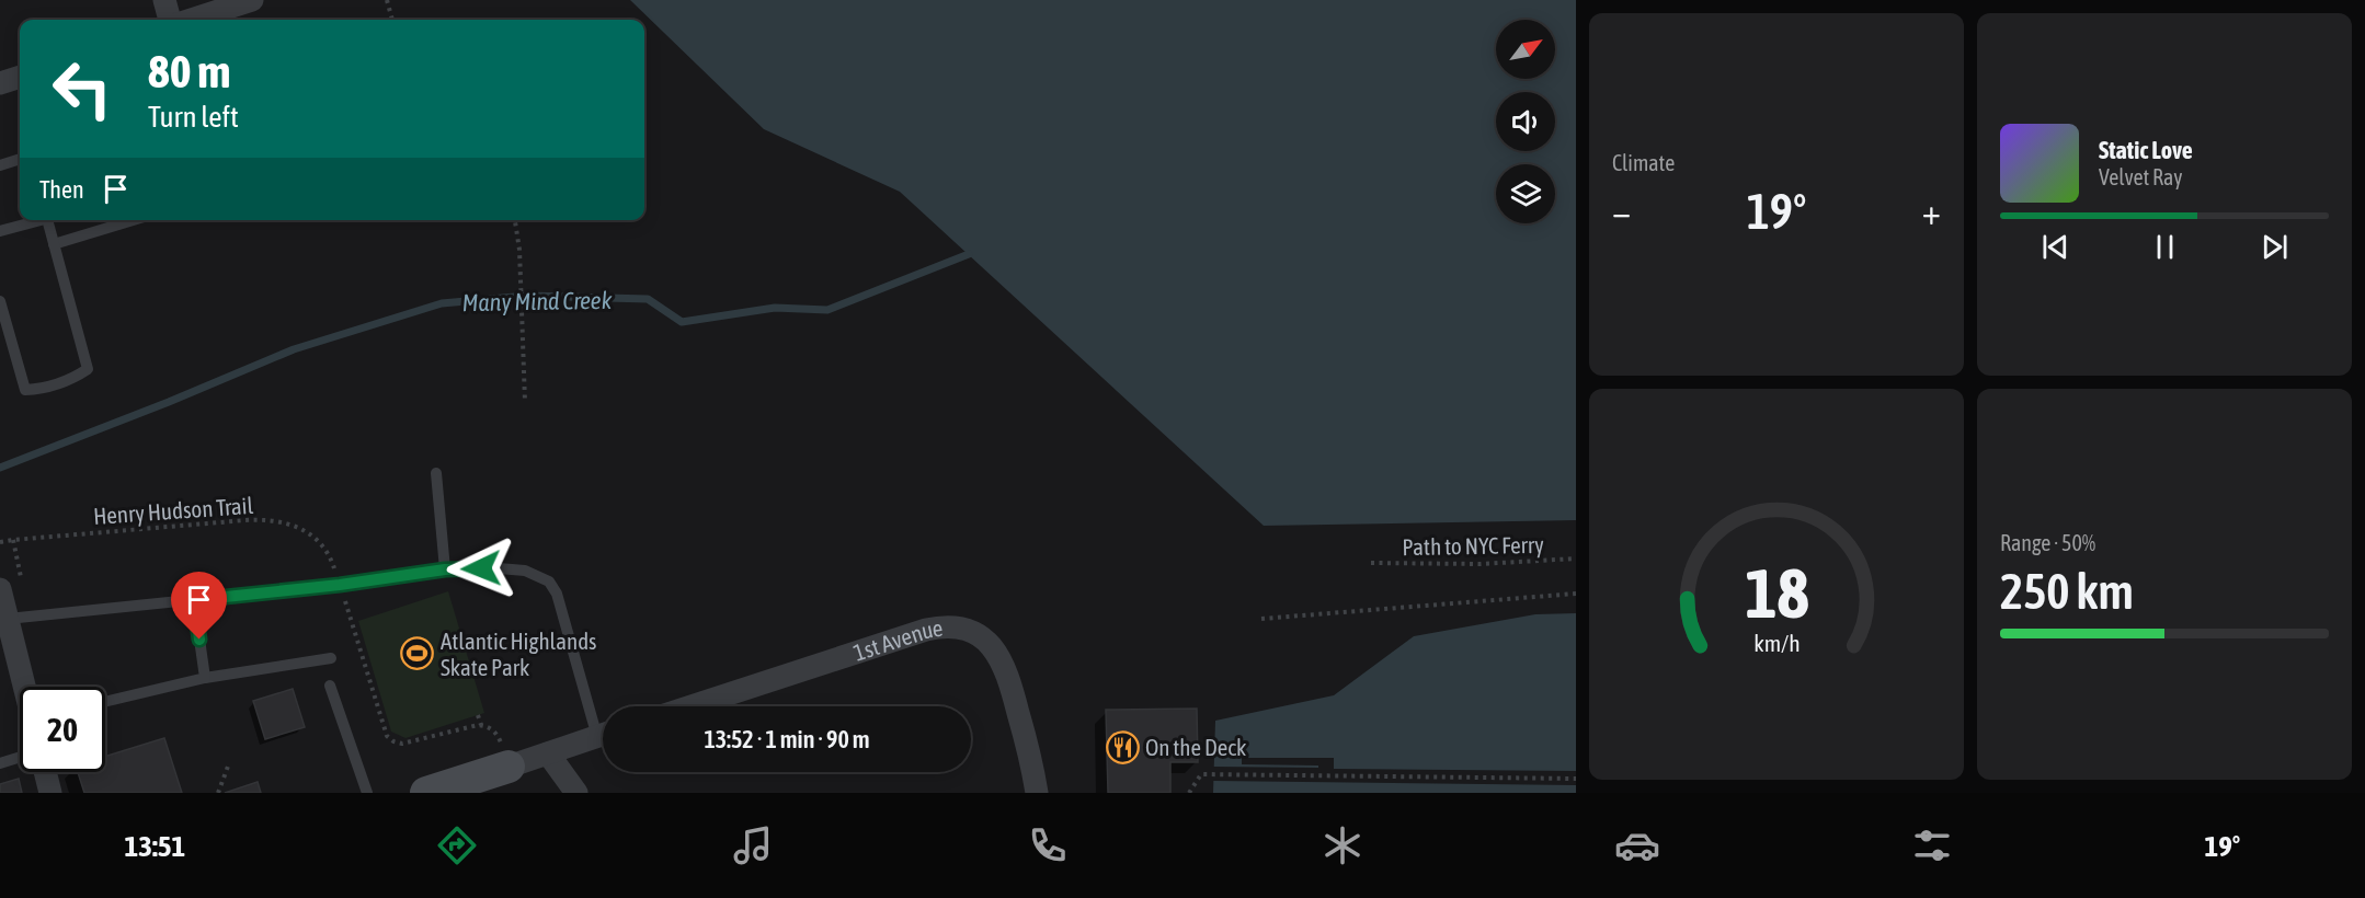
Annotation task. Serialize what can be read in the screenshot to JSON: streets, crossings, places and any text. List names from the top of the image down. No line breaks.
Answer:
{"streets":{"street":["1st Avenue"],"path":["Henry Hudson Trail","Path to NYC Ferry"]},"water":["Many Mind Creek"],"places":{"sports":["Atlantic Highlands Skate Park"],"restaurant":["On the Deck"]},"north":"top right","page":{"tile":["Climate",["Range · 50%","250 km"]],"turn":["80 m","Turn left"],"song":["Static Love","Velvet Ray"],"then":"Then","heat":["−","19°","+"],"limit":"20","trip":"13:52 · 1 min · 90 m","tabs":["13:51","19°"],"gauge":["18","km/h"]}}
